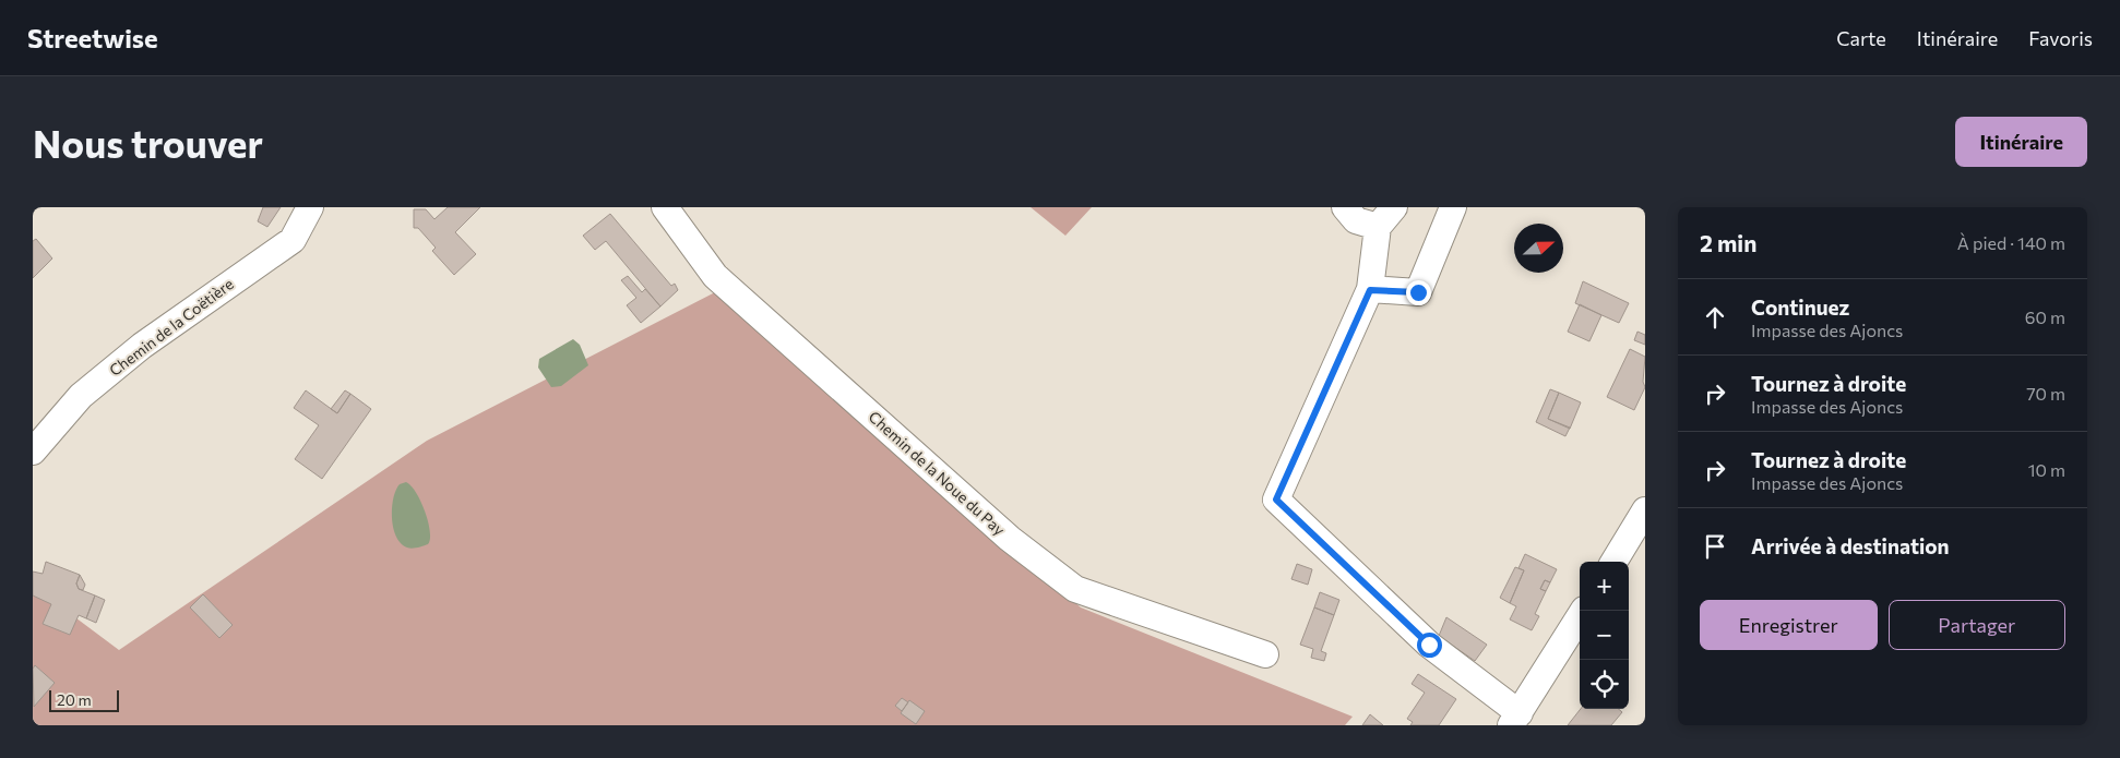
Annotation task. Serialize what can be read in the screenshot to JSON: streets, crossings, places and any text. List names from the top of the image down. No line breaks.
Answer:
{"streets":{"street":["Chemin de la Coëtière","Chemin de la Noue du Pay"]},"scale_bar":"20 m","north":"right","page":{"header":"Streetwise","nav":["Carte","Itinéraire","Favoris"],"buttons":["Itinéraire",["Enregistrer","Partager"]],"title":"Nous trouver","heading":["2 min","À pied · 140 m"],"list":[["Continuez","Impasse des Ajoncs","60 m"],["Tournez à droite","Impasse des Ajoncs","70 m"],["Tournez à droite","Impasse des Ajoncs","10 m"],"Arrivée à destination"],"map_buttons":["+","−"],"scale":"20 m"}}
